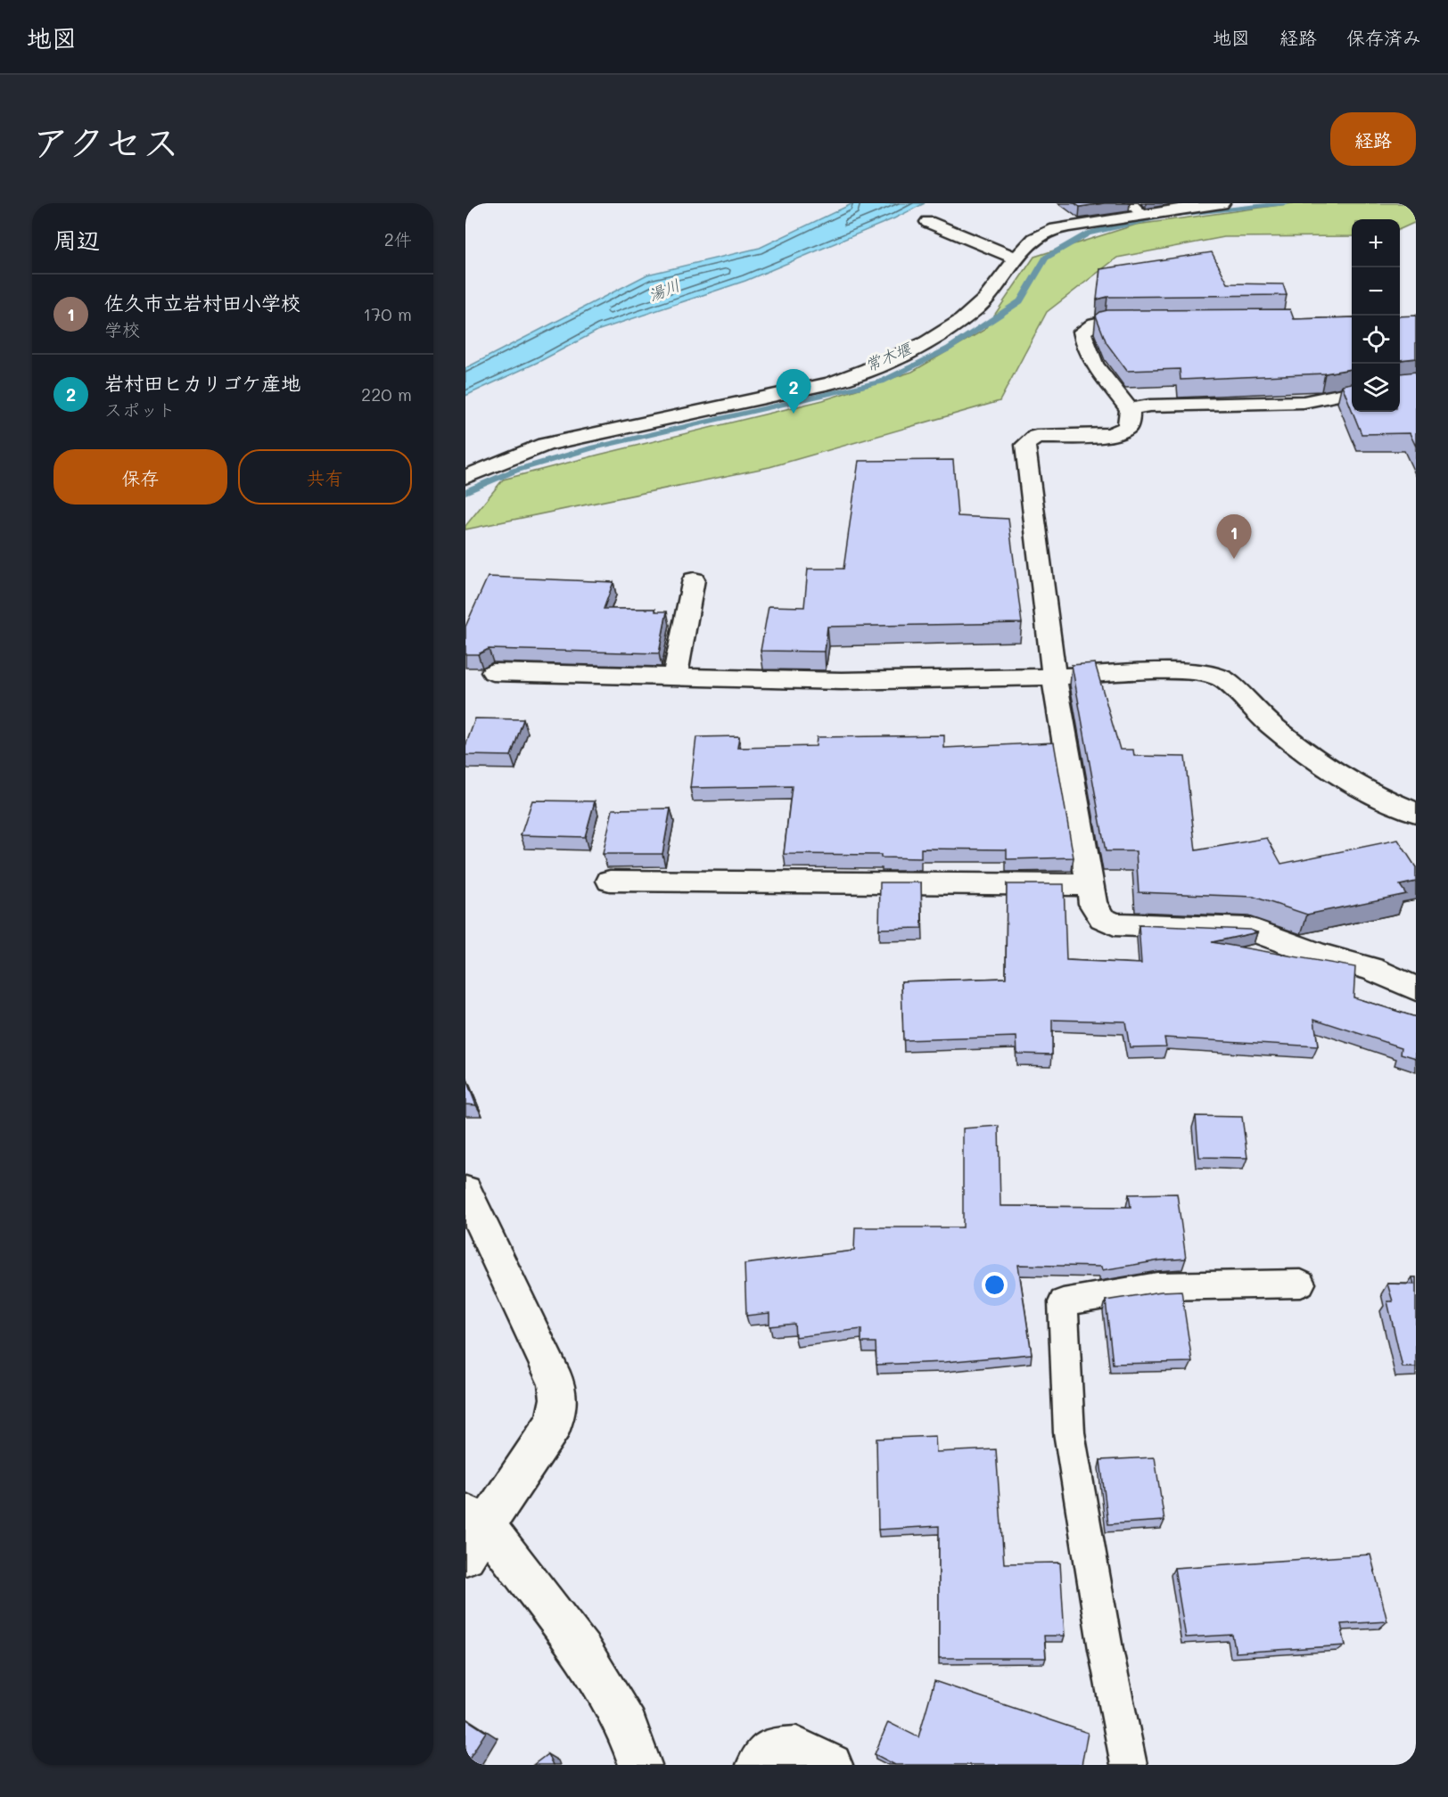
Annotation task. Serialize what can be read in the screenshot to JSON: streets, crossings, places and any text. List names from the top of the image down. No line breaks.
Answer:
{"water":["湯川","常木堰"],"page":{"header":"地図","nav":["地図","経路","保存済み"],"title":"アクセス","buttons":["経路",["保存","共有"]],"heading":["周辺","2件"],"map_buttons":["+","−"],"list":[{"mark":"1","name":"佐久市立岩村田小学校","note":"学校","value":"170 m"},{"mark":"2","name":"岩村田ヒカリゴケ産地","note":"スポット","value":"220 m"}],"pins":["2","1"]}}
